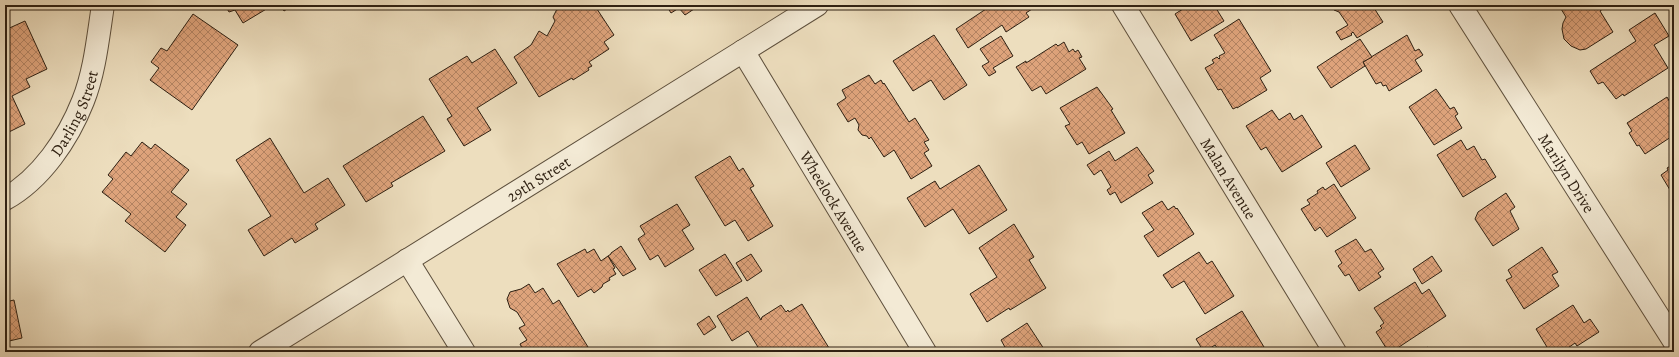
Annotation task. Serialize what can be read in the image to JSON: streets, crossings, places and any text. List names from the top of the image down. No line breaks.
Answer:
{"streets":{"street":["Darling Street","Marilyn Drive","29th Street","Malan Avenue","Wheelock Avenue"]},"crossings":[["29th Street","Wheelock Avenue"]]}
